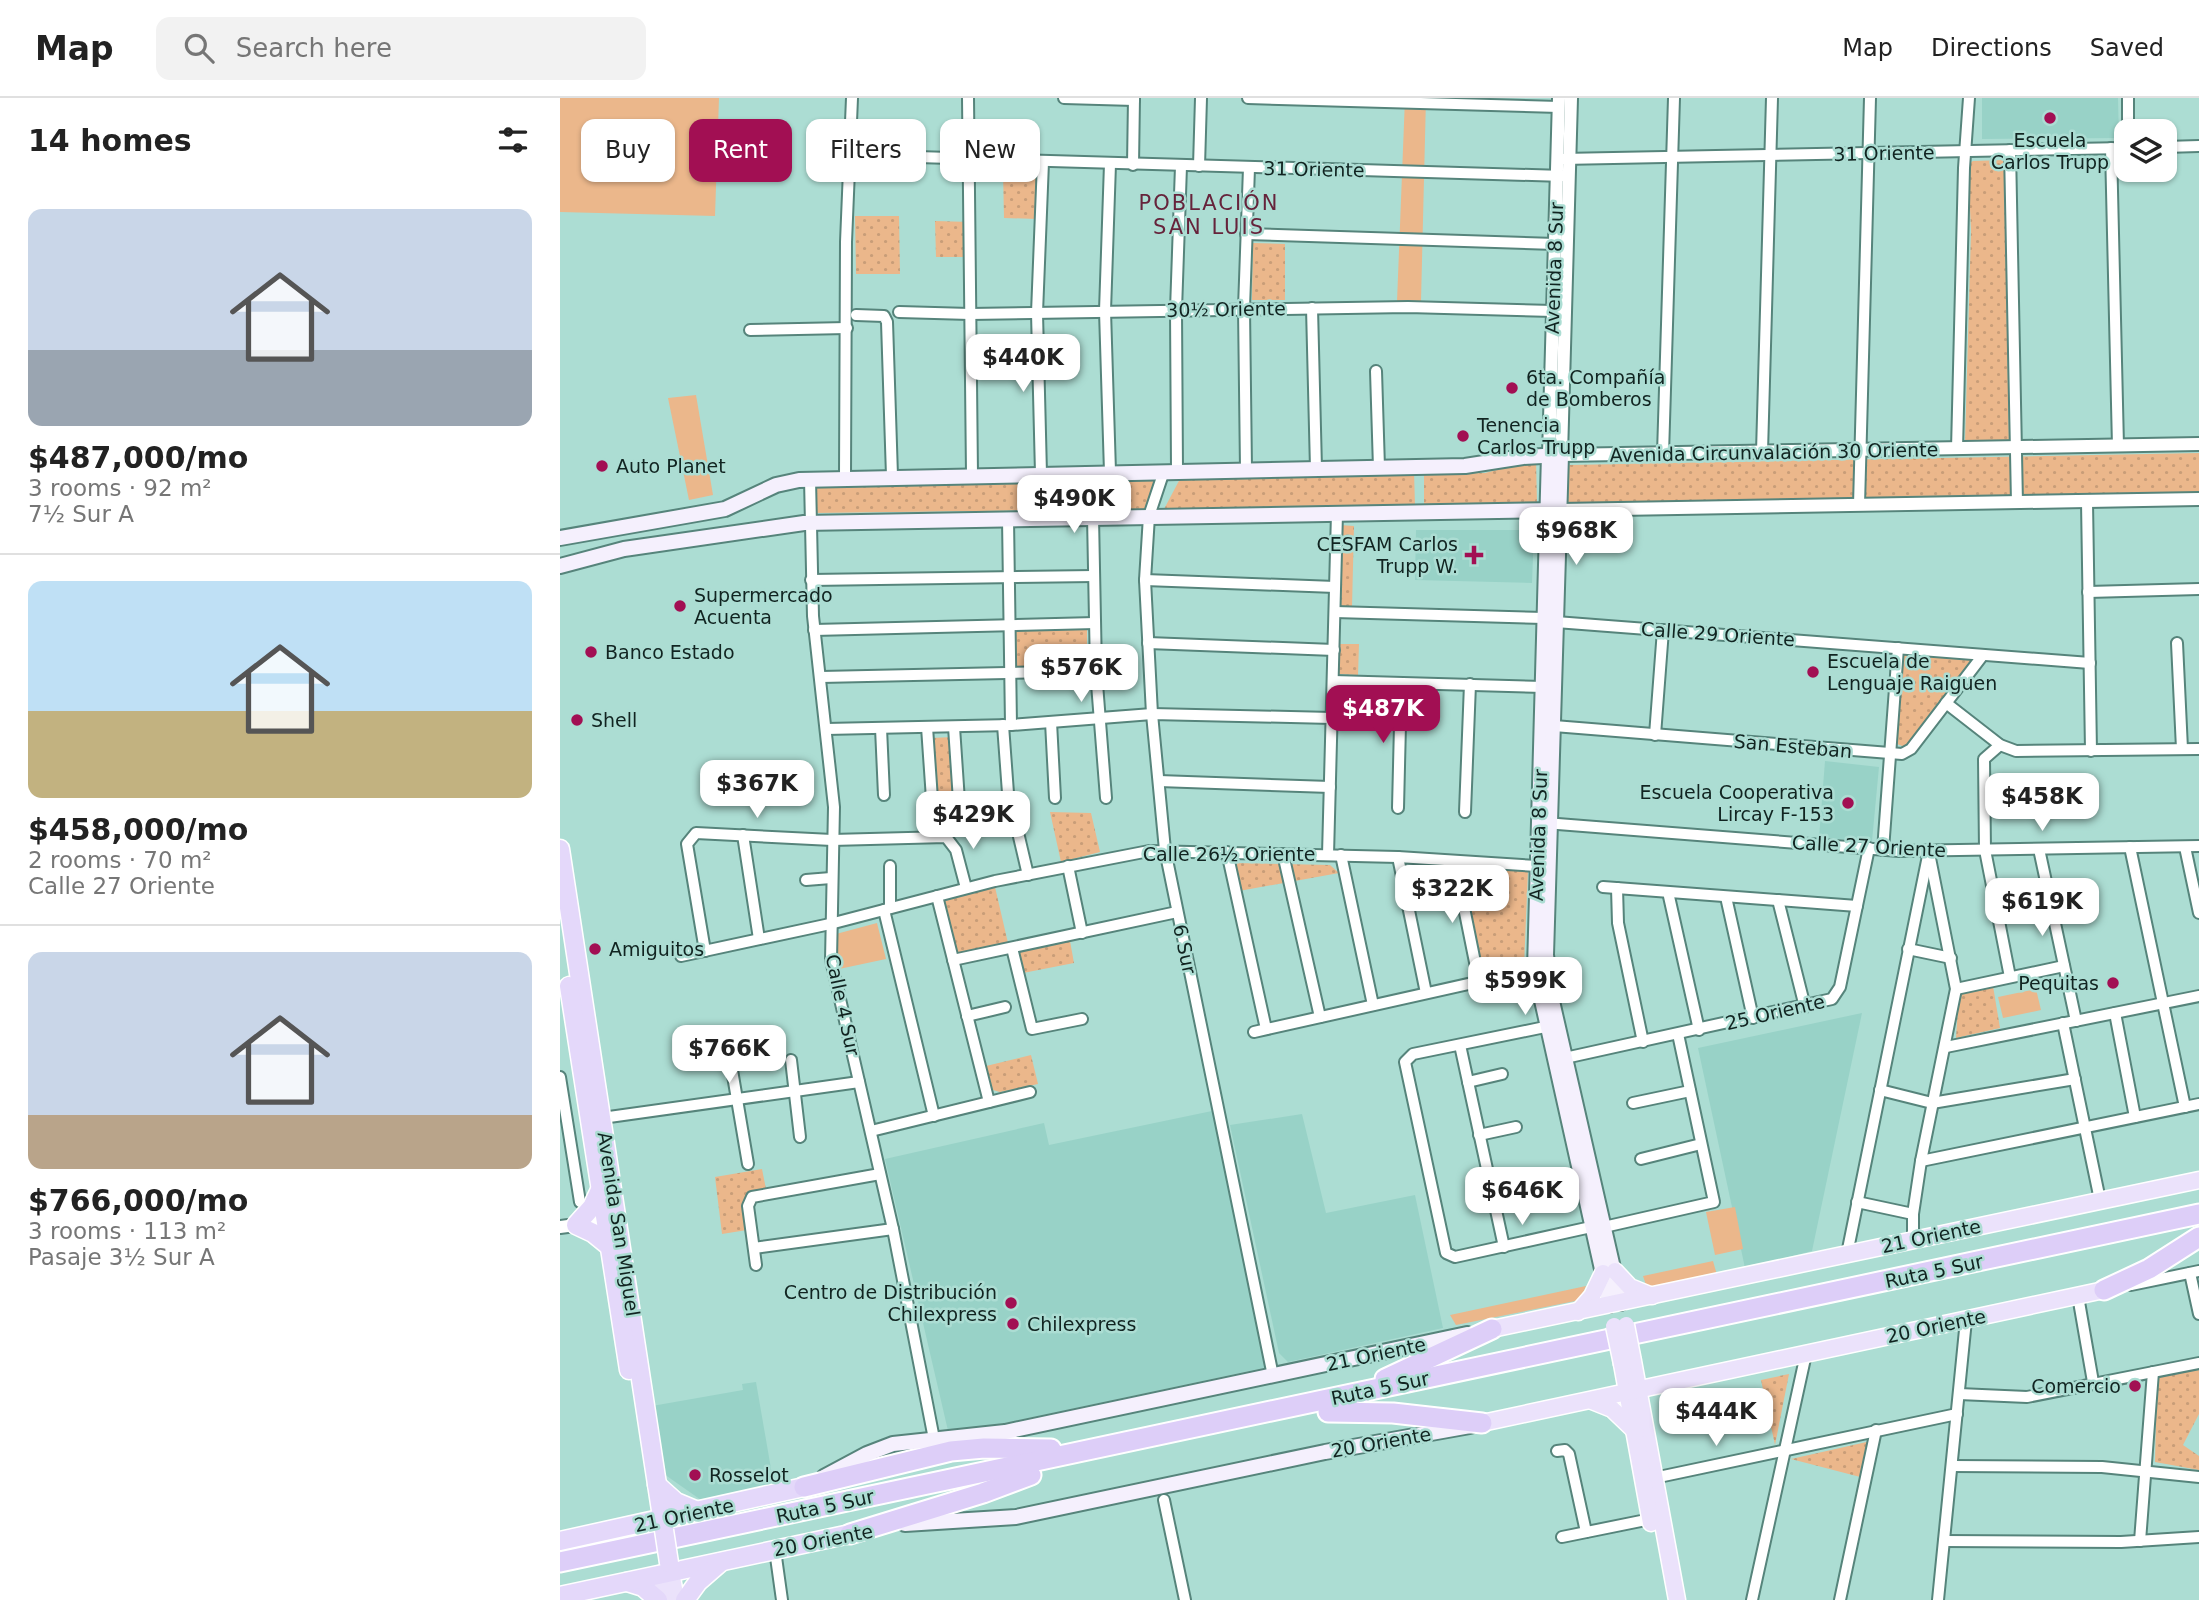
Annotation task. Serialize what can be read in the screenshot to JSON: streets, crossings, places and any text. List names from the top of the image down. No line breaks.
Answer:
{"streets":{"highway":["Avenida San Miguel","21 Oriente","Ruta 5 Sur","20 Oriente"],"main road":["Avenida 8 Sur","Avenida Circunvalación 30 Oriente"],"street":["31 Oriente","30½ Oriente","Calle 29 Oriente","San Esteban","Calle 27 Oriente","Calle 26½ Oriente","6 Sur","Calle 4 Sur","25 Oriente"]},"crossings":[["31 Oriente","Avenida 8 Sur"],["31 Oriente","6 Sur"],["Avenida 8 Sur","30½ Oriente"],["Avenida 8 Sur","Avenida Circunvalación 30 Oriente"],["Avenida 8 Sur","Calle 29 Oriente"],["Avenida 8 Sur","San Esteban"],["Avenida 8 Sur","Calle 27 Oriente"],["Avenida 8 Sur","Calle 26½ Oriente"],["Avenida 8 Sur","25 Oriente"],["Avenida 8 Sur","21 Oriente"],["Avenida 8 Sur","20 Oriente"],["30½ Oriente","6 Sur"],["Avenida Circunvalación 30 Oriente","6 Sur"],["Avenida Circunvalación 30 Oriente","Calle 4 Sur"],["Calle 27 Oriente","25 Oriente"],["Calle 26½ Oriente","6 Sur"],["Calle 26½ Oriente","Calle 4 Sur"],["6 Sur","21 Oriente"],["Calle 4 Sur","21 Oriente"],["Avenida San Miguel","21 Oriente"],["Avenida San Miguel","20 Oriente"]],"districts":["POBLACIÓN SAN LUIS"],"places":{"other":["Escuela Carlos Trupp","6ta. Compañía de Bomberos","Tenencia Carlos Trupp","Auto Planet","Supermercado Acuenta","Banco Estado","Escuela de Lenguaje Raiguen","Shell","Escuela Cooperativa Lircay F-153","Amiguitos","Pequitas","Centro de Distribución Chilexpress","Chilexpress","Comercio","Rosselot"],"health":["CESFAM Carlos Trupp W."]},"page":{"header":"Map","search":"Search here","nav":["Map","Directions","Saved"],"heading":"14 homes","chip":["Buy","Rent","Filters","New"],"list":[{"name":"$487,000/mo","note":"3 rooms · 92 m² · 7½ Sur A"},{"name":"$458,000/mo","note":"2 rooms · 70 m² · Calle 27 Oriente"},{"name":"$766,000/mo","note":"3 rooms · 113 m² · Pasaje 3½ Sur A"}],"price":["$440K","$490K","$968K","$576K","$487K","$367K","$458K","$429K","$322K","$619K","$599K","$766K","$646K","$444K"]}}
